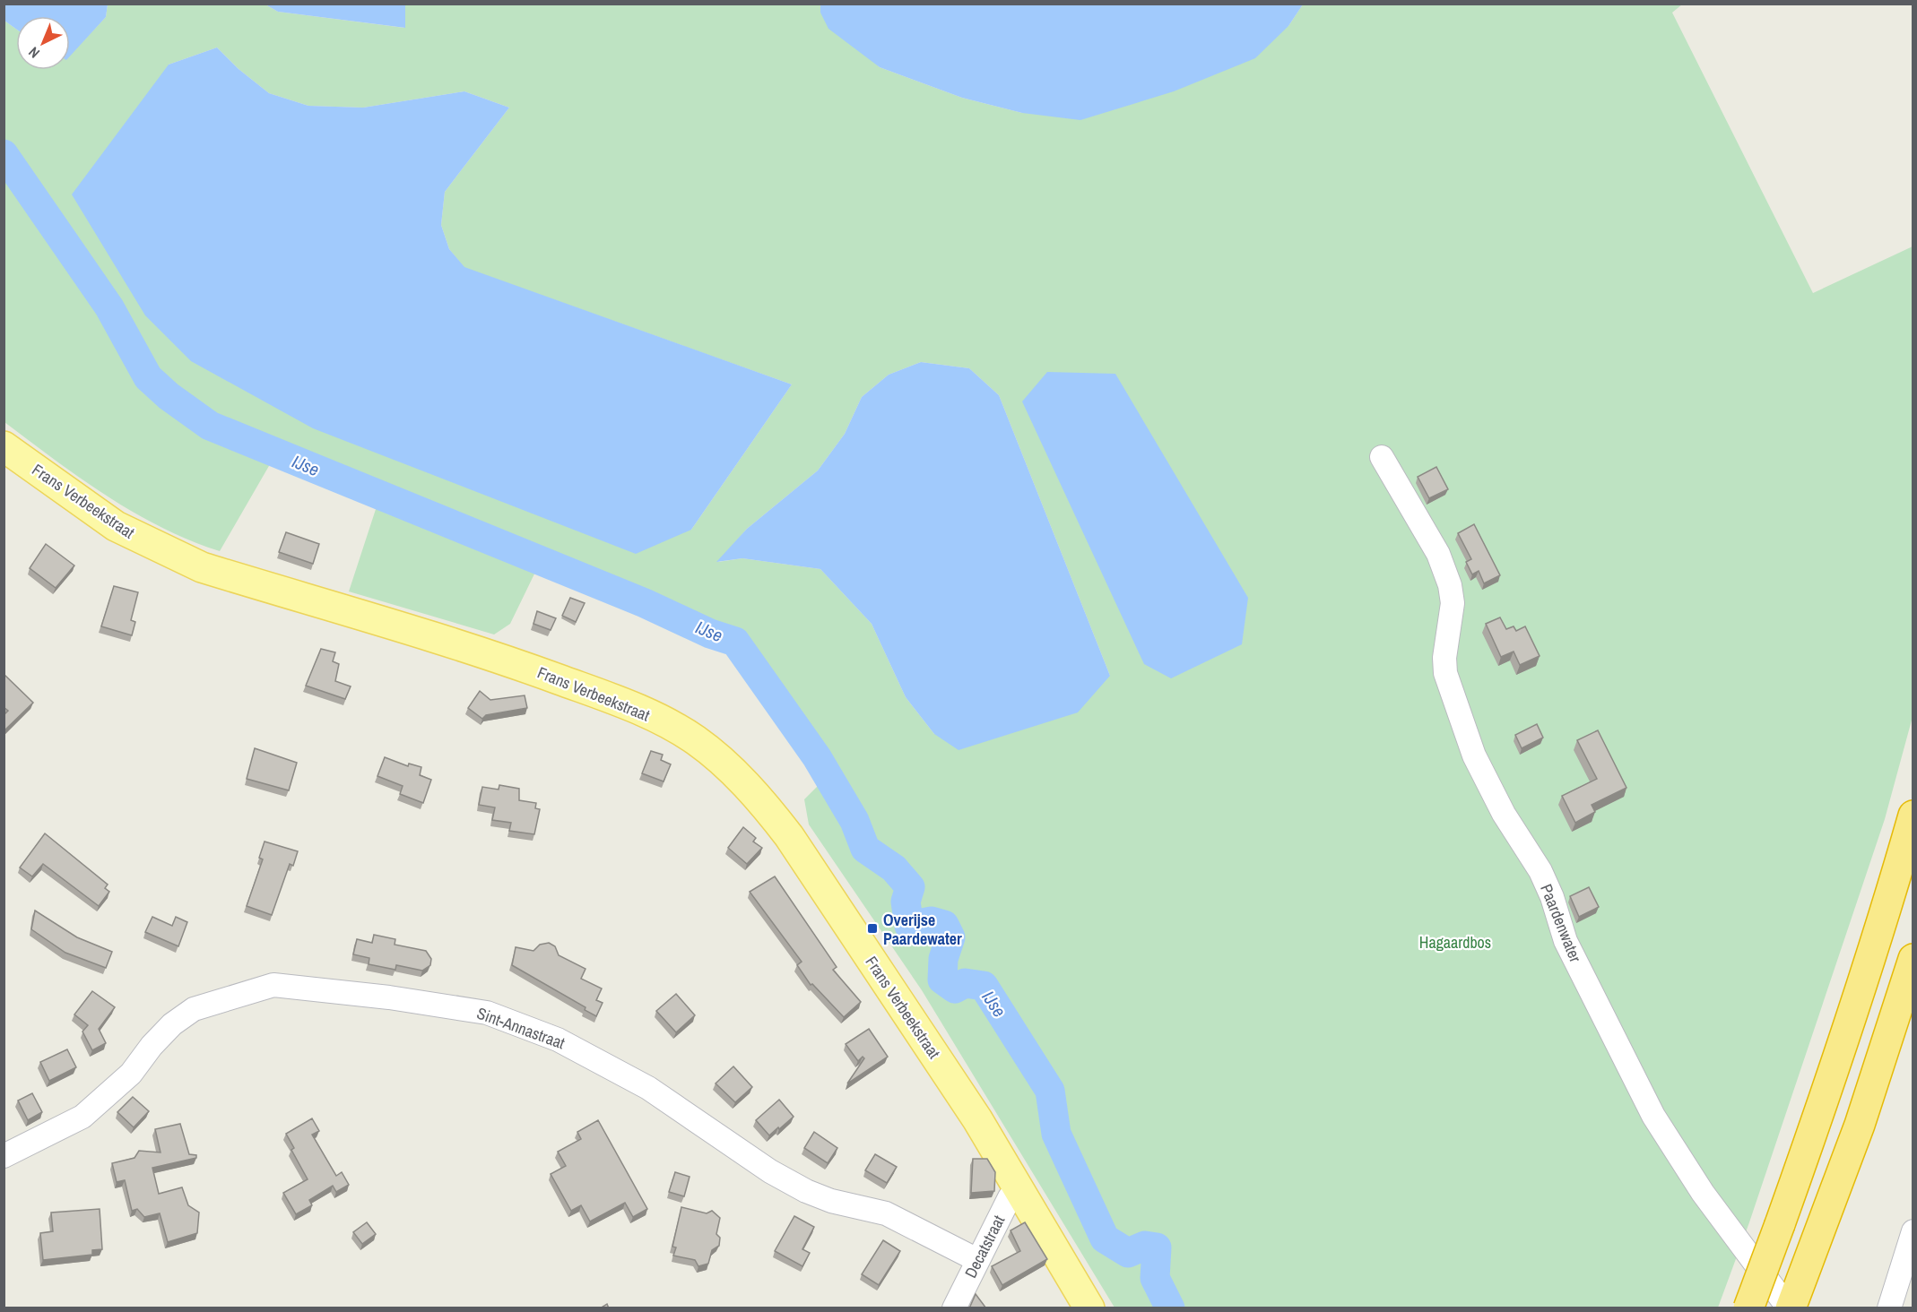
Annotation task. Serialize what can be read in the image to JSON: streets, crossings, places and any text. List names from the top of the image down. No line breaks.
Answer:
{"streets":{"main road":["Frans Verbeekstraat"],"street":["Paardenwater","Sint-Annastraat","Decatstraat"]},"crossings":[["Frans Verbeekstraat","Decatstraat"],["Sint-Annastraat","Decatstraat"]],"water":["IJse"],"parks":["Hagaardbos"],"places":{"transit":["Overijse Paardewater"]},"north":"bottom left"}
